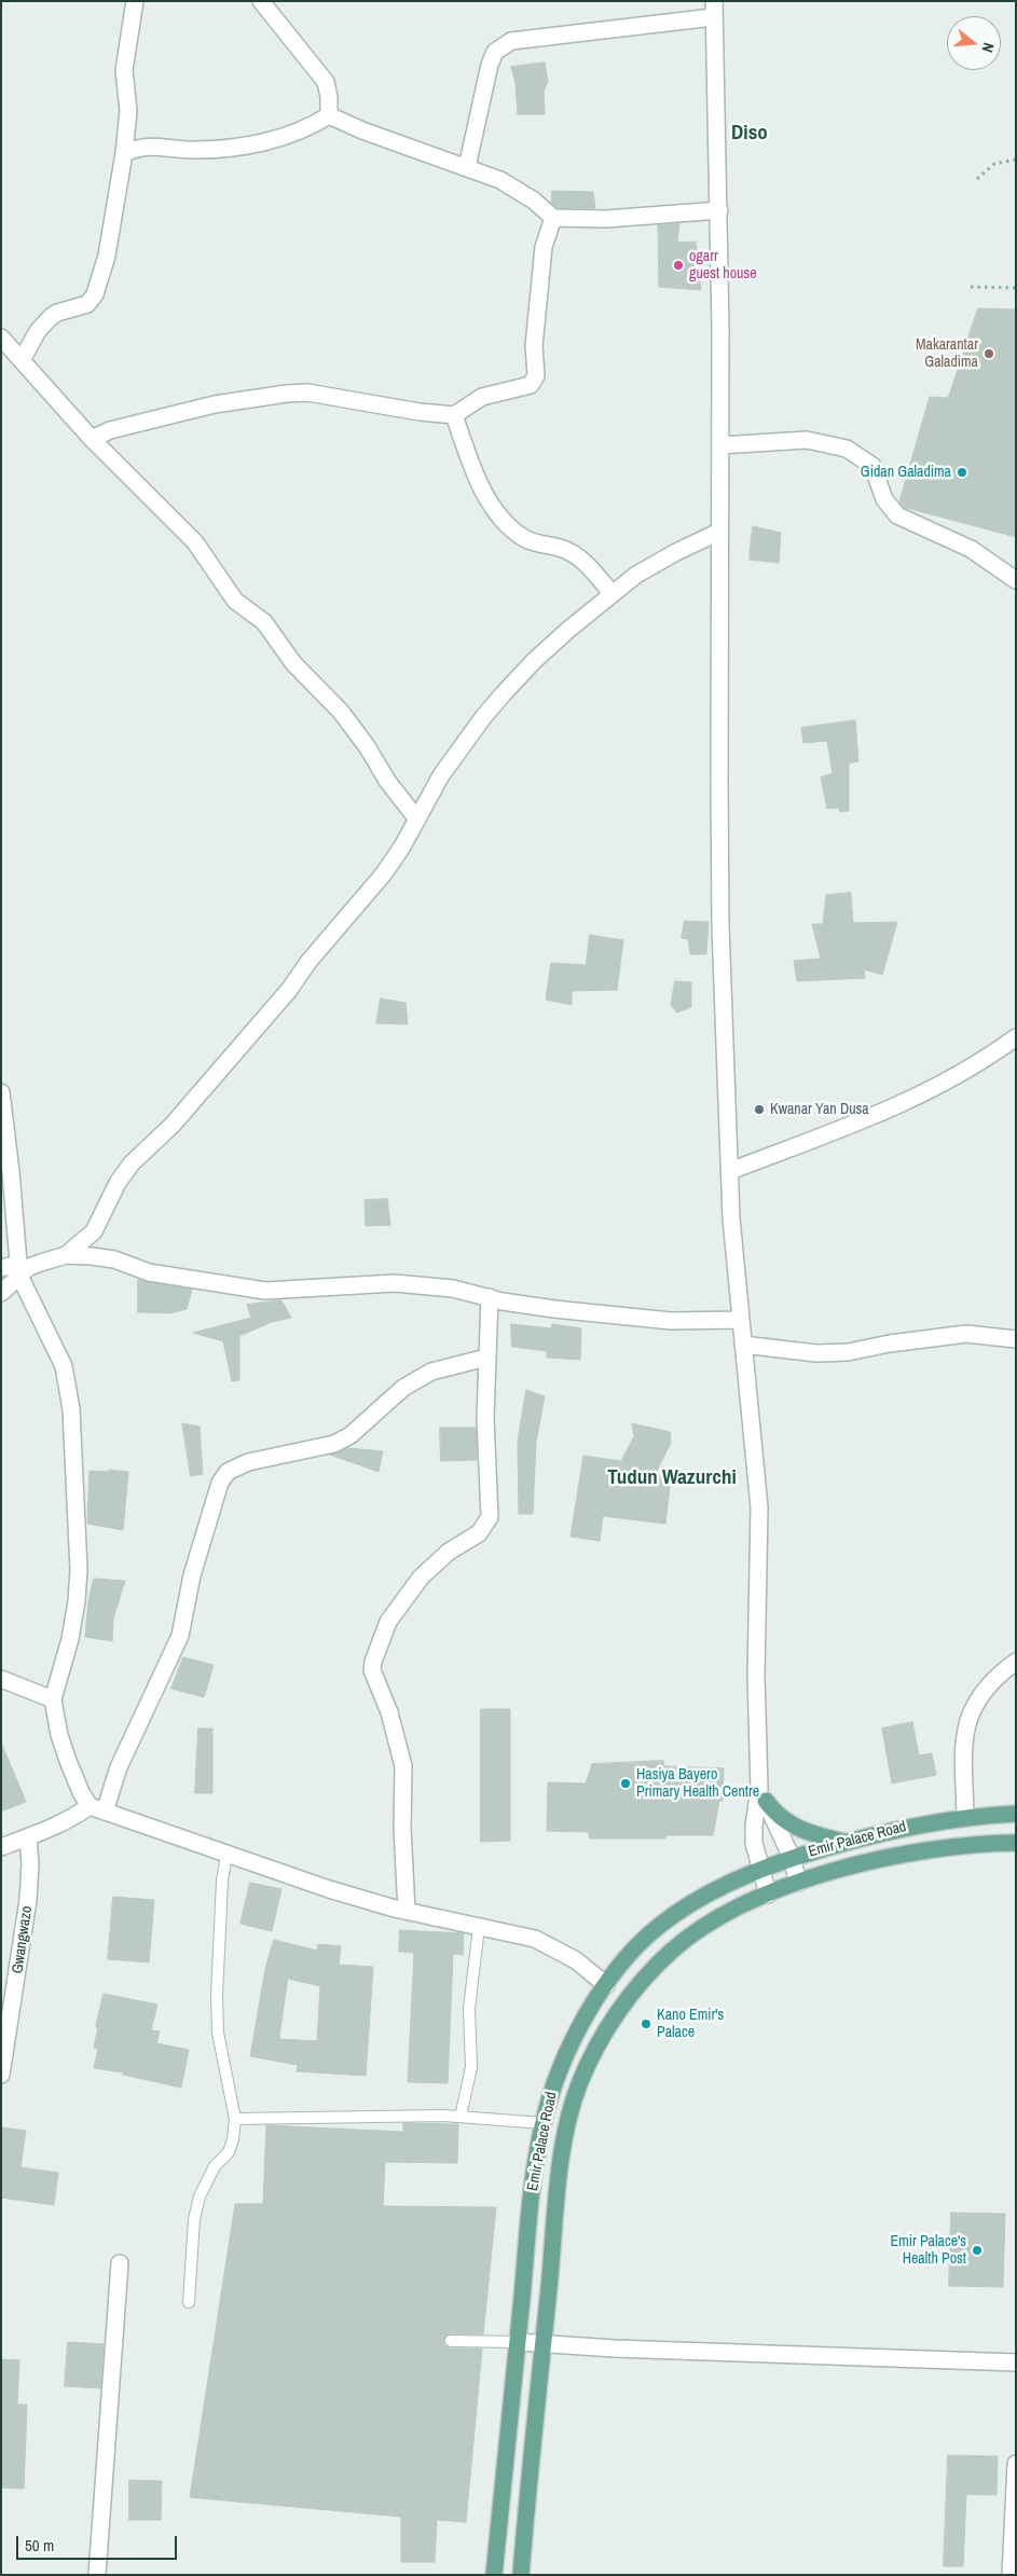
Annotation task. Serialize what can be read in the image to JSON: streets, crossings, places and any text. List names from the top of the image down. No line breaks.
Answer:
{"streets":{"main road":["Emir Palace Road"],"street":["Gwangwazo"]},"districts":["Diso","Tudun Wazurchi"],"places":["ogarr guest house","Makarantar Galadima","Gidan Galadima","Kwanar Yan Dusa","Hasiya Bayero Primary Health Centre","Kano Emir's Palace","Emir Palace's Health Post"],"scale_bar":"50 m","north":"right"}
